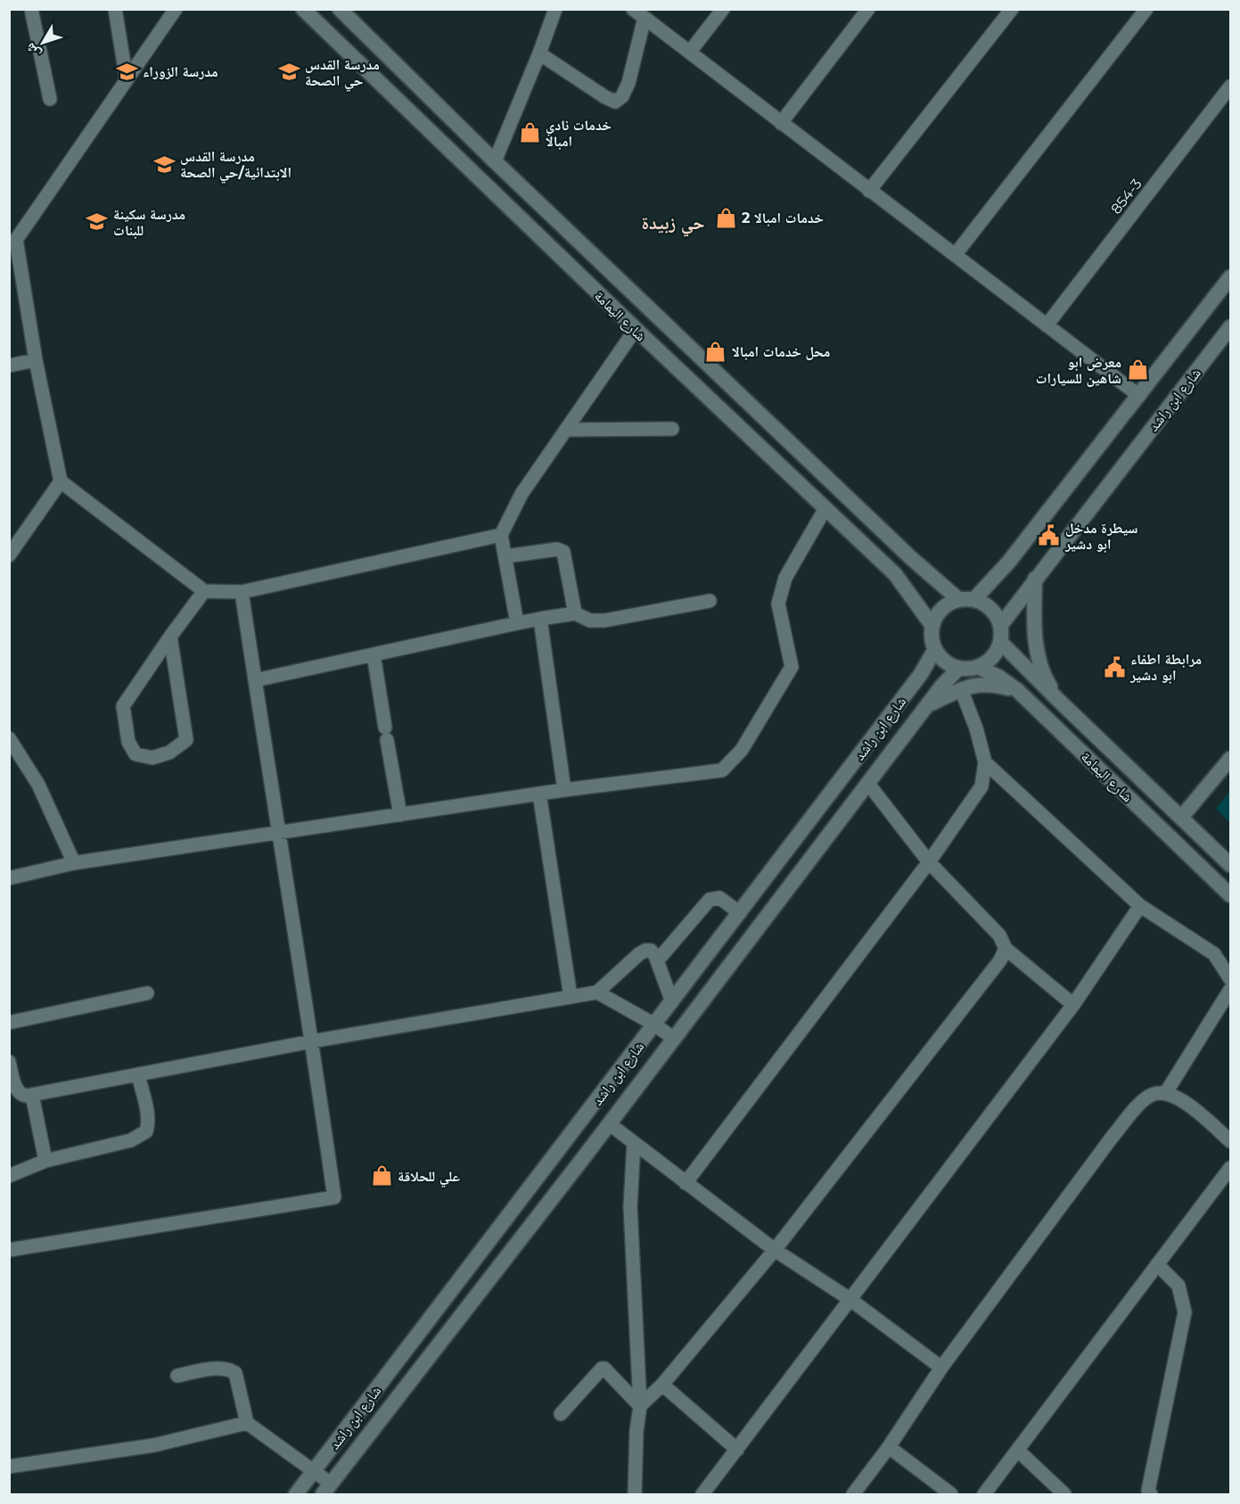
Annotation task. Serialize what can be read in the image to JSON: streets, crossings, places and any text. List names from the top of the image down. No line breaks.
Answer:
{"streets":{"main road":["شارع اليمامة","شارع ابن راشد"],"street":["854-3"]},"crossings":[["شارع اليمامة","شارع ابن راشد"]],"districts":["حي زبيدة"],"places":{"school or university":["مدرسة الزوراء","مدرسة القدس حي الصحة","مدرسة القدس الابتدائية/حي الصحة","مدرسة سكينة للبنات"],"shop":["خدمات نادي امبالا","خدمات امبالا 2","محل خدمات امبالا","معرض ابو شاهين للسيارات","علي للحلاقة"],"public building":["سيطرة مدخل ابو دشير","مرابطة اطفاء ابو دشير"]},"north":"bottom left"}
